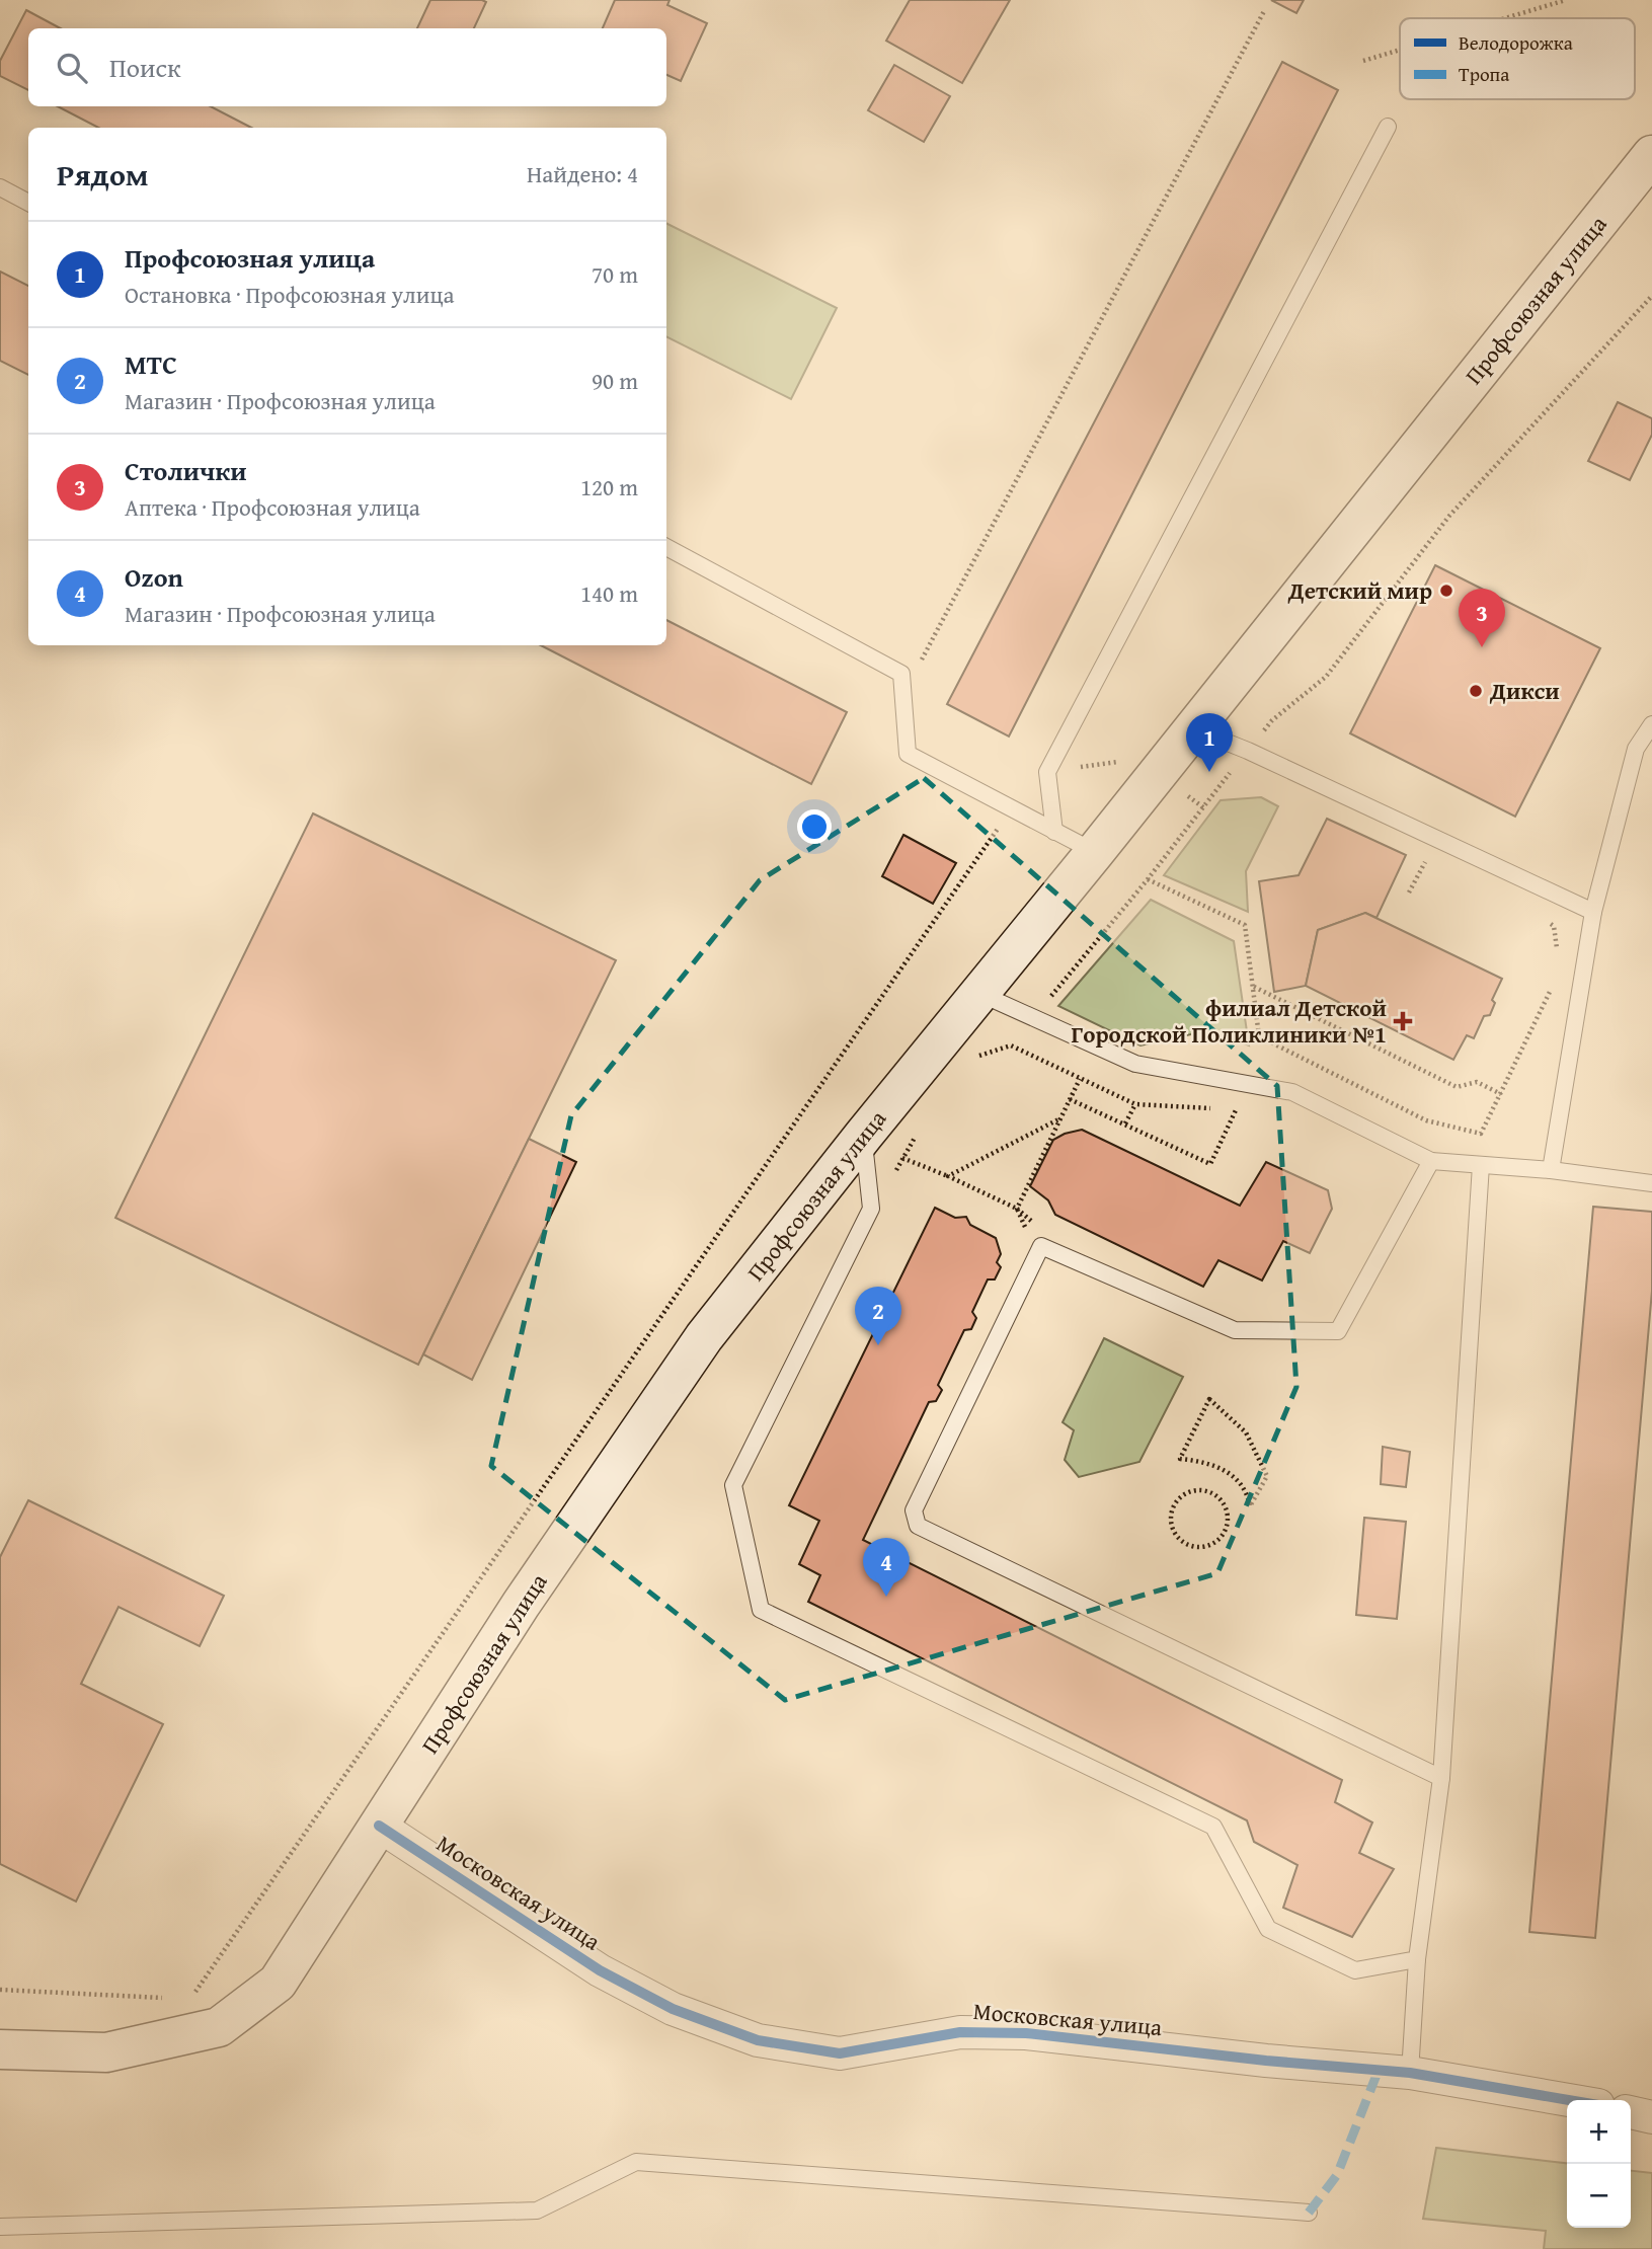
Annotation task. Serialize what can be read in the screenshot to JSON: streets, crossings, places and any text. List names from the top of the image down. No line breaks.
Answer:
{"streets":{"main road":["Профсоюзная улица"],"street":["Московская улица"]},"crossings":[["Профсоюзная улица","Московская улица"]],"places":{"other":["Детский мир","Дикси"],"health":["филиал Детской Городской Поликлиники №1"]},"legend":["Велодорожка","Тропа"],"page":{"search":"Поиск","heading":["Рядом","Найдено: 4"],"list":[{"mark":"1","name":"Профсоюзная улица","note":"Остановка · Профсоюзная улица","value":"70 m"},{"mark":"2","name":"МТС","note":"Магазин · Профсоюзная улица","value":"90 m"},{"mark":"3","name":"Столички","note":"Аптека · Профсоюзная улица","value":"120 m"},{"mark":"4","name":"Ozon","note":"Магазин · Профсоюзная улица","value":"140 m"}],"pins":["3","1","2","4"],"map_buttons":["+","−"]}}
